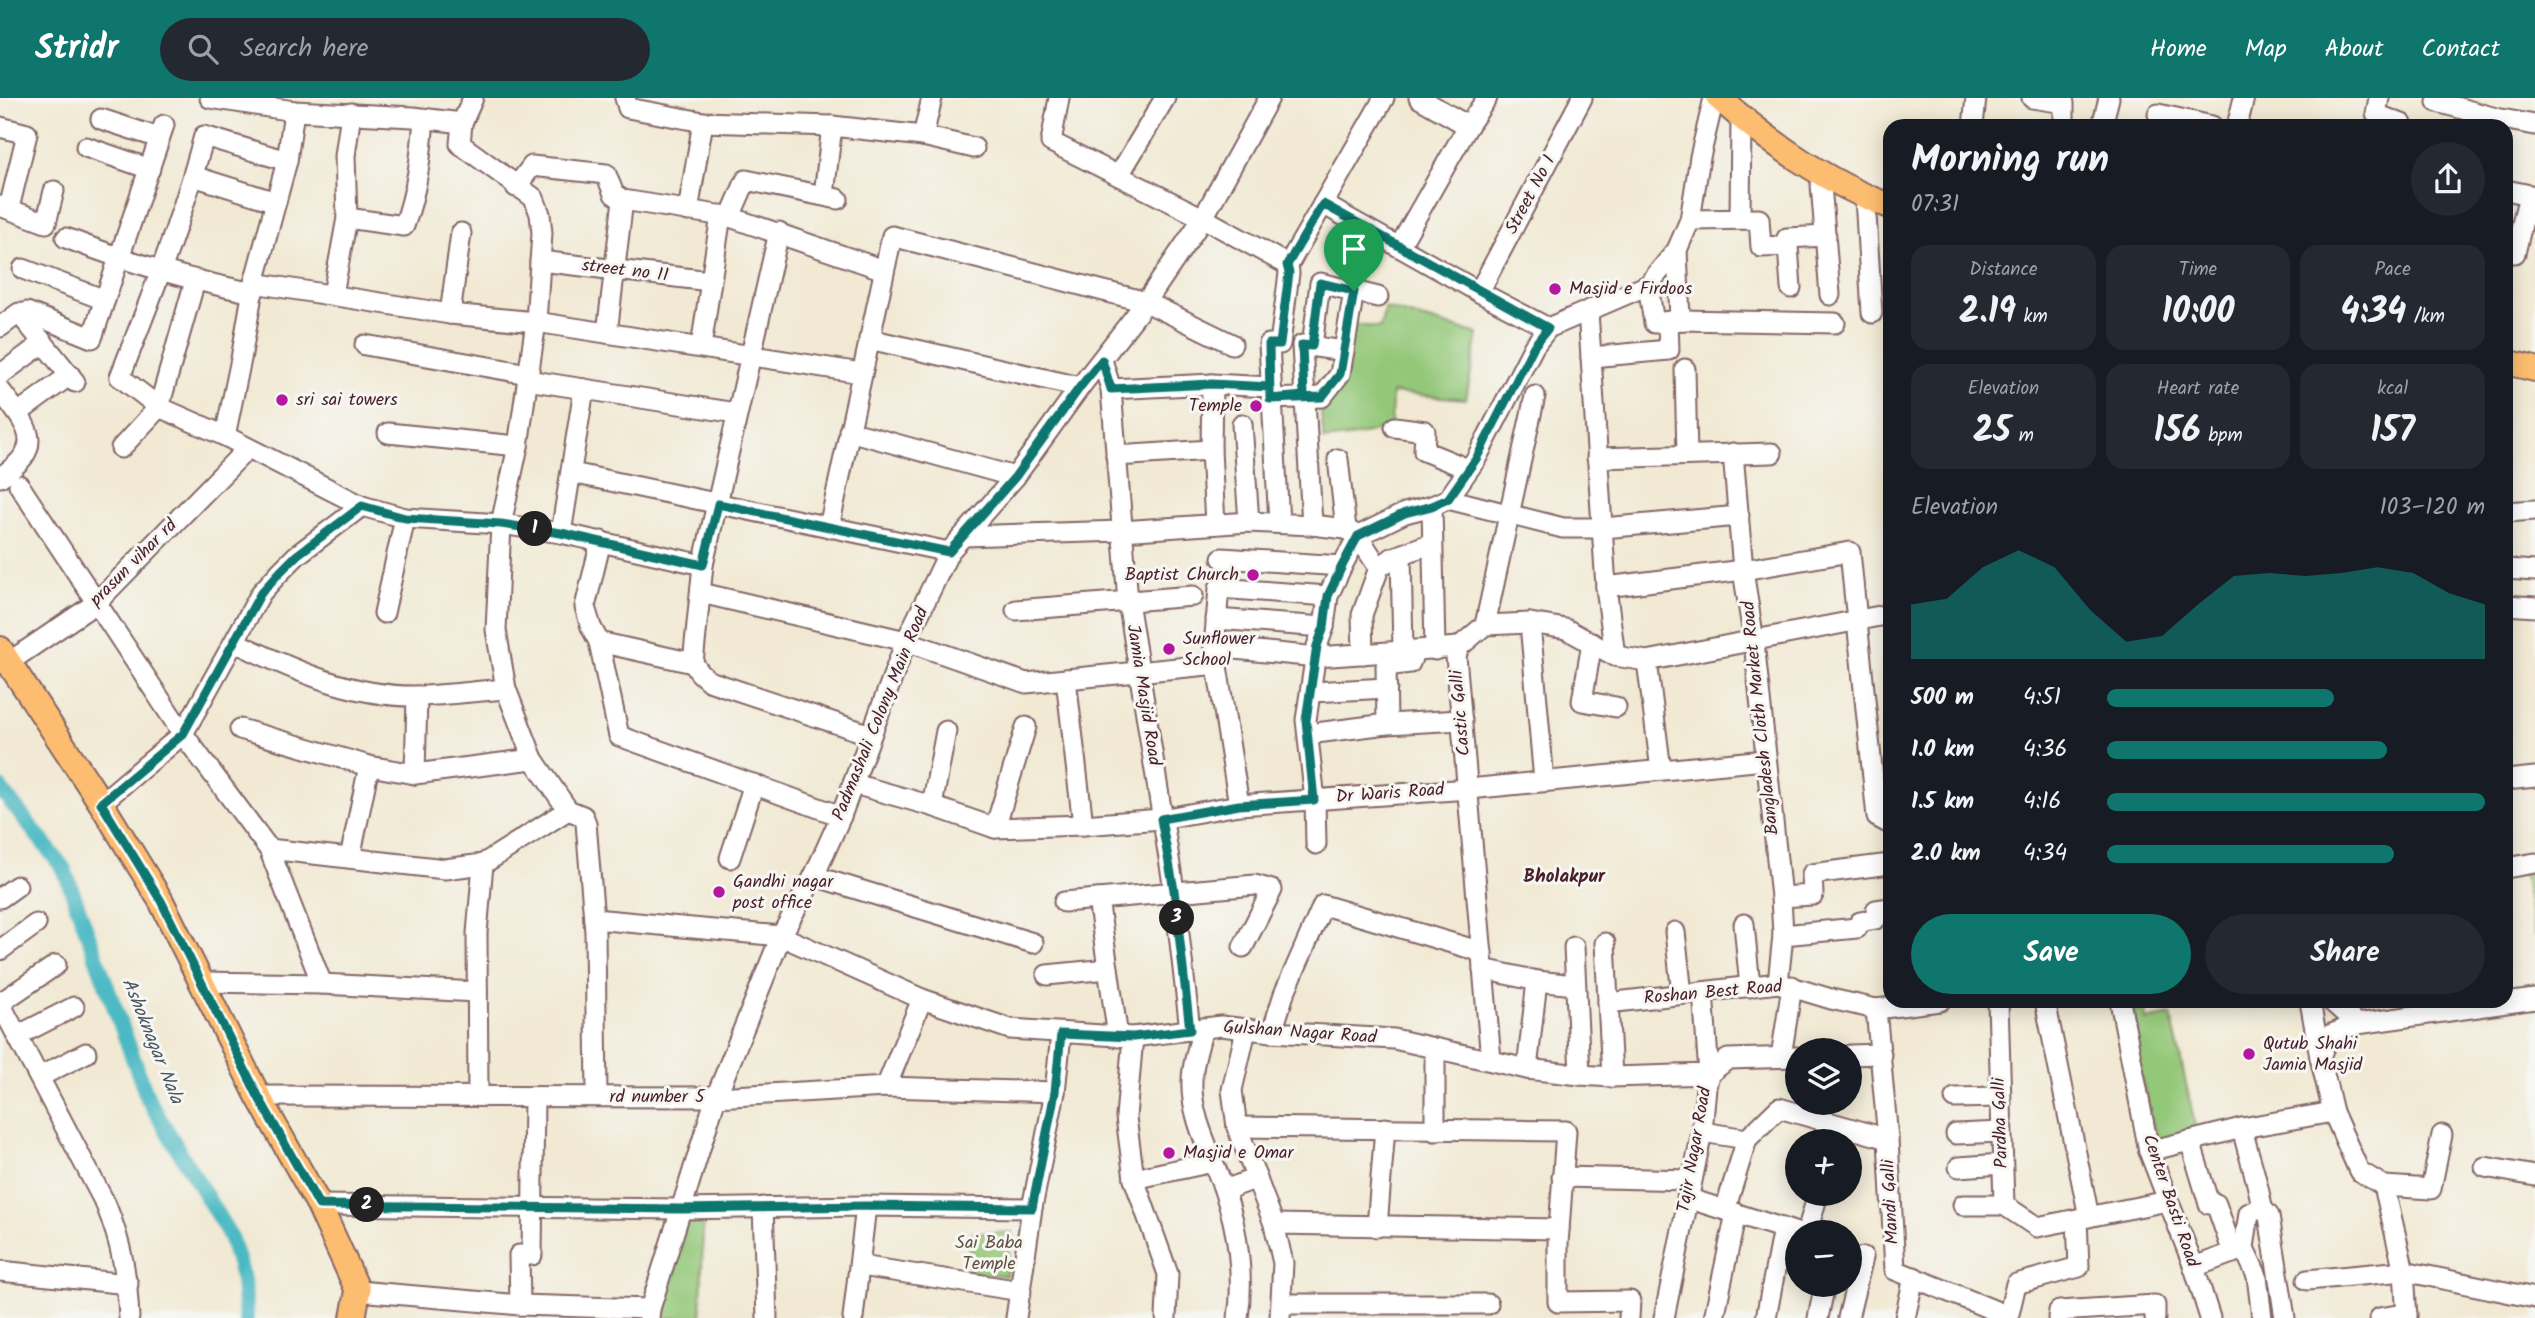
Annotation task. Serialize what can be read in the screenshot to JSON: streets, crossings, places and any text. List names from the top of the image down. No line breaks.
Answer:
{"streets":{"street":["Street No 1","street no 11","prasun vihar rd","Jamia Masjid Road","Castic Galli","Padmashali Colony Main Road","Bangladesh Cloth Market Road","Dr Waris Road","Roshan Best Road","Gulshan Nagar Road","rd number 5","Pardha Galli","Tajir Nagar Road","Center Basti Road","Mandi Galli"]},"crossings":[["Jamia Masjid Road","Padmashali Colony Main Road"],["Jamia Masjid Road","Dr Waris Road"],["Jamia Masjid Road","Gulshan Nagar Road"],["Castic Galli","Dr Waris Road"],["Castic Galli","Gulshan Nagar Road"],["Padmashali Colony Main Road","Dr Waris Road"],["Padmashali Colony Main Road","Gulshan Nagar Road"],["Padmashali Colony Main Road","rd number 5"],["Bangladesh Cloth Market Road","Dr Waris Road"],["Bangladesh Cloth Market Road","Roshan Best Road"],["Roshan Best Road","Mandi Galli"],["Gulshan Nagar Road","Tajir Nagar Road"]],"districts":["Bholakpur"],"water":["Ashoknagar Nala"],"parks":["Sai Baba Temple"],"places":["Masjid e Firdoos","sri sai towers","Temple","Baptist Church","Sunflower School","Gandhi nagar post office","Qutub Shahi Jamia Masjid","Masjid e Omar"],"page":{"header":"Stridr","search":"Search here","nav":["Home","Map","About","Contact"],"heading":["Morning run","07:31"],"stats":[["Distance","2.19 km"],["Time","10:00"],["Pace","4:34 /km"],["Elevation","25 m"],["Heart rate","156 bpm"],["kcal","157"]],"chart":["Elevation","103–120 m"],"pins":["1","3","2"],"list":[{"name":"500 m","note":"4:51"},{"name":"1.0 km","note":"4:36"},{"name":"1.5 km","note":"4:16"},{"name":"2.0 km","note":"4:34"}],"buttons":["Save","Share"],"map_buttons":["+","−"]}}
